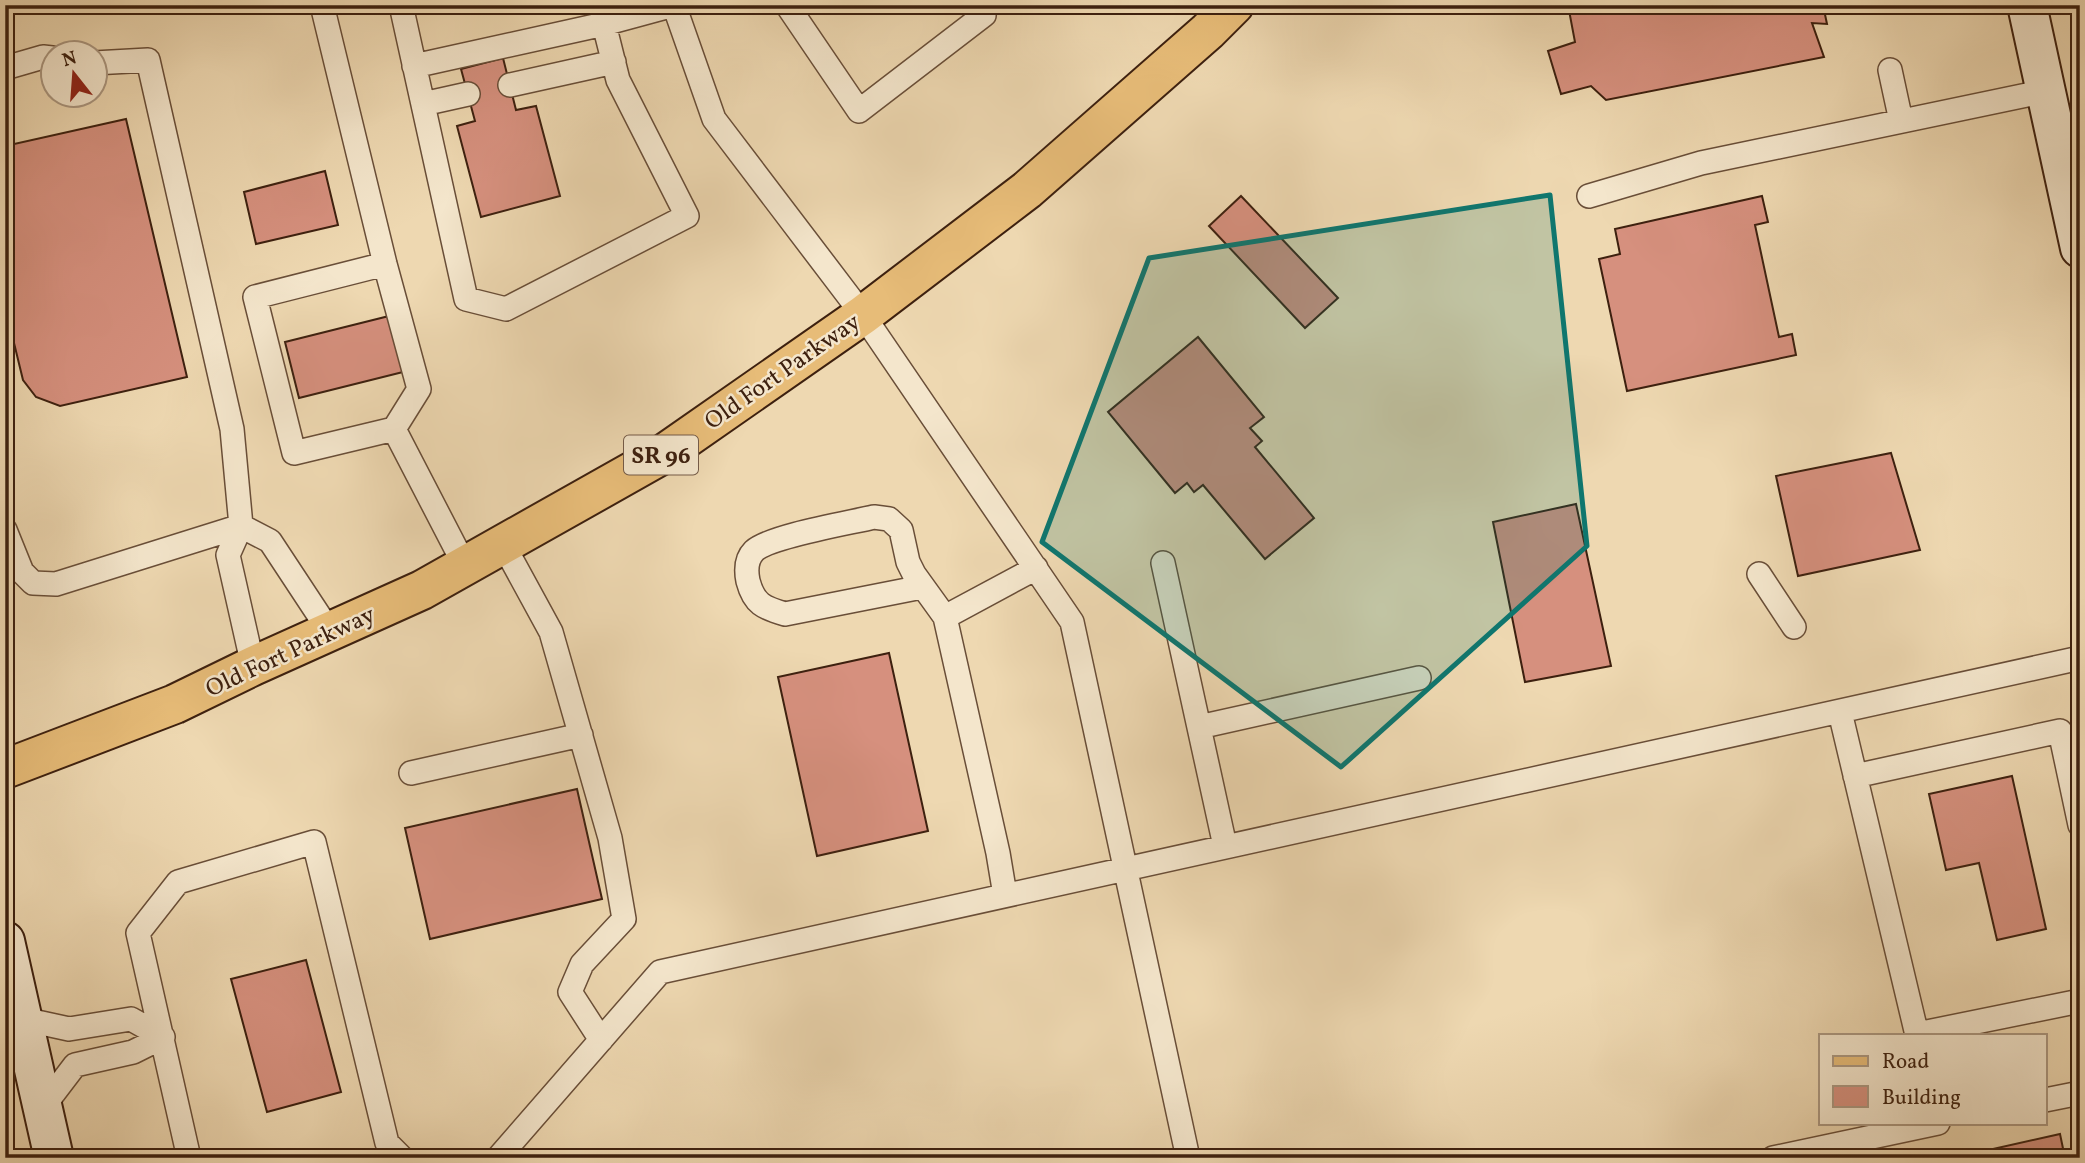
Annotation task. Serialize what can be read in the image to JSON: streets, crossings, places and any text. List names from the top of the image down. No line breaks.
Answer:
{"streets":{"main road":["Old Fort Parkway","SR 96"]},"legend":["Road","Building"],"north":"top"}
